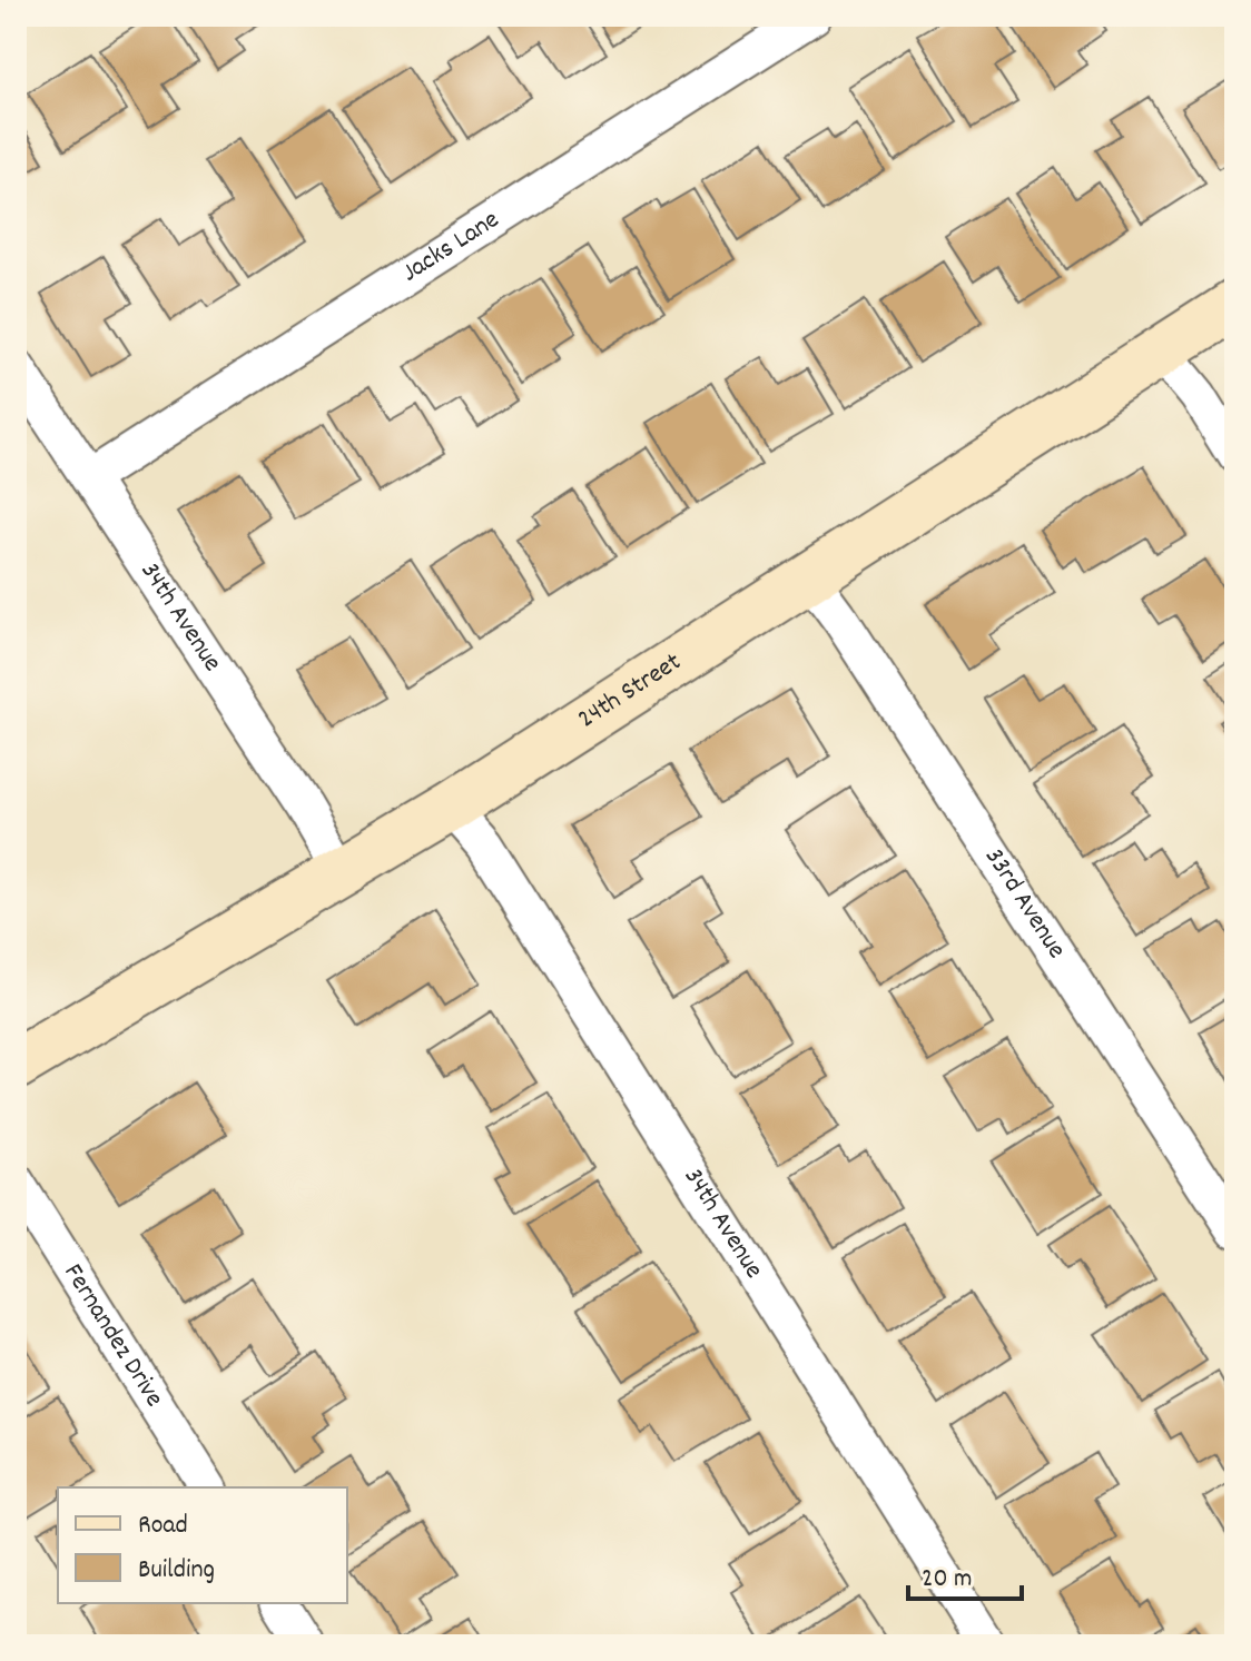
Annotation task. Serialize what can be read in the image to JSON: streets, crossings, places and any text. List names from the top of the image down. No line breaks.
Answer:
{"streets":{"street":["Jacks Lane","34th Avenue","24th Street","33rd Avenue","Fernandez Drive"]},"crossings":[["Jacks Lane","34th Avenue"],["34th Avenue","24th Street"],["24th Street","33rd Avenue"]],"legend":["Road","Building"],"scale_bar":"20 m"}
